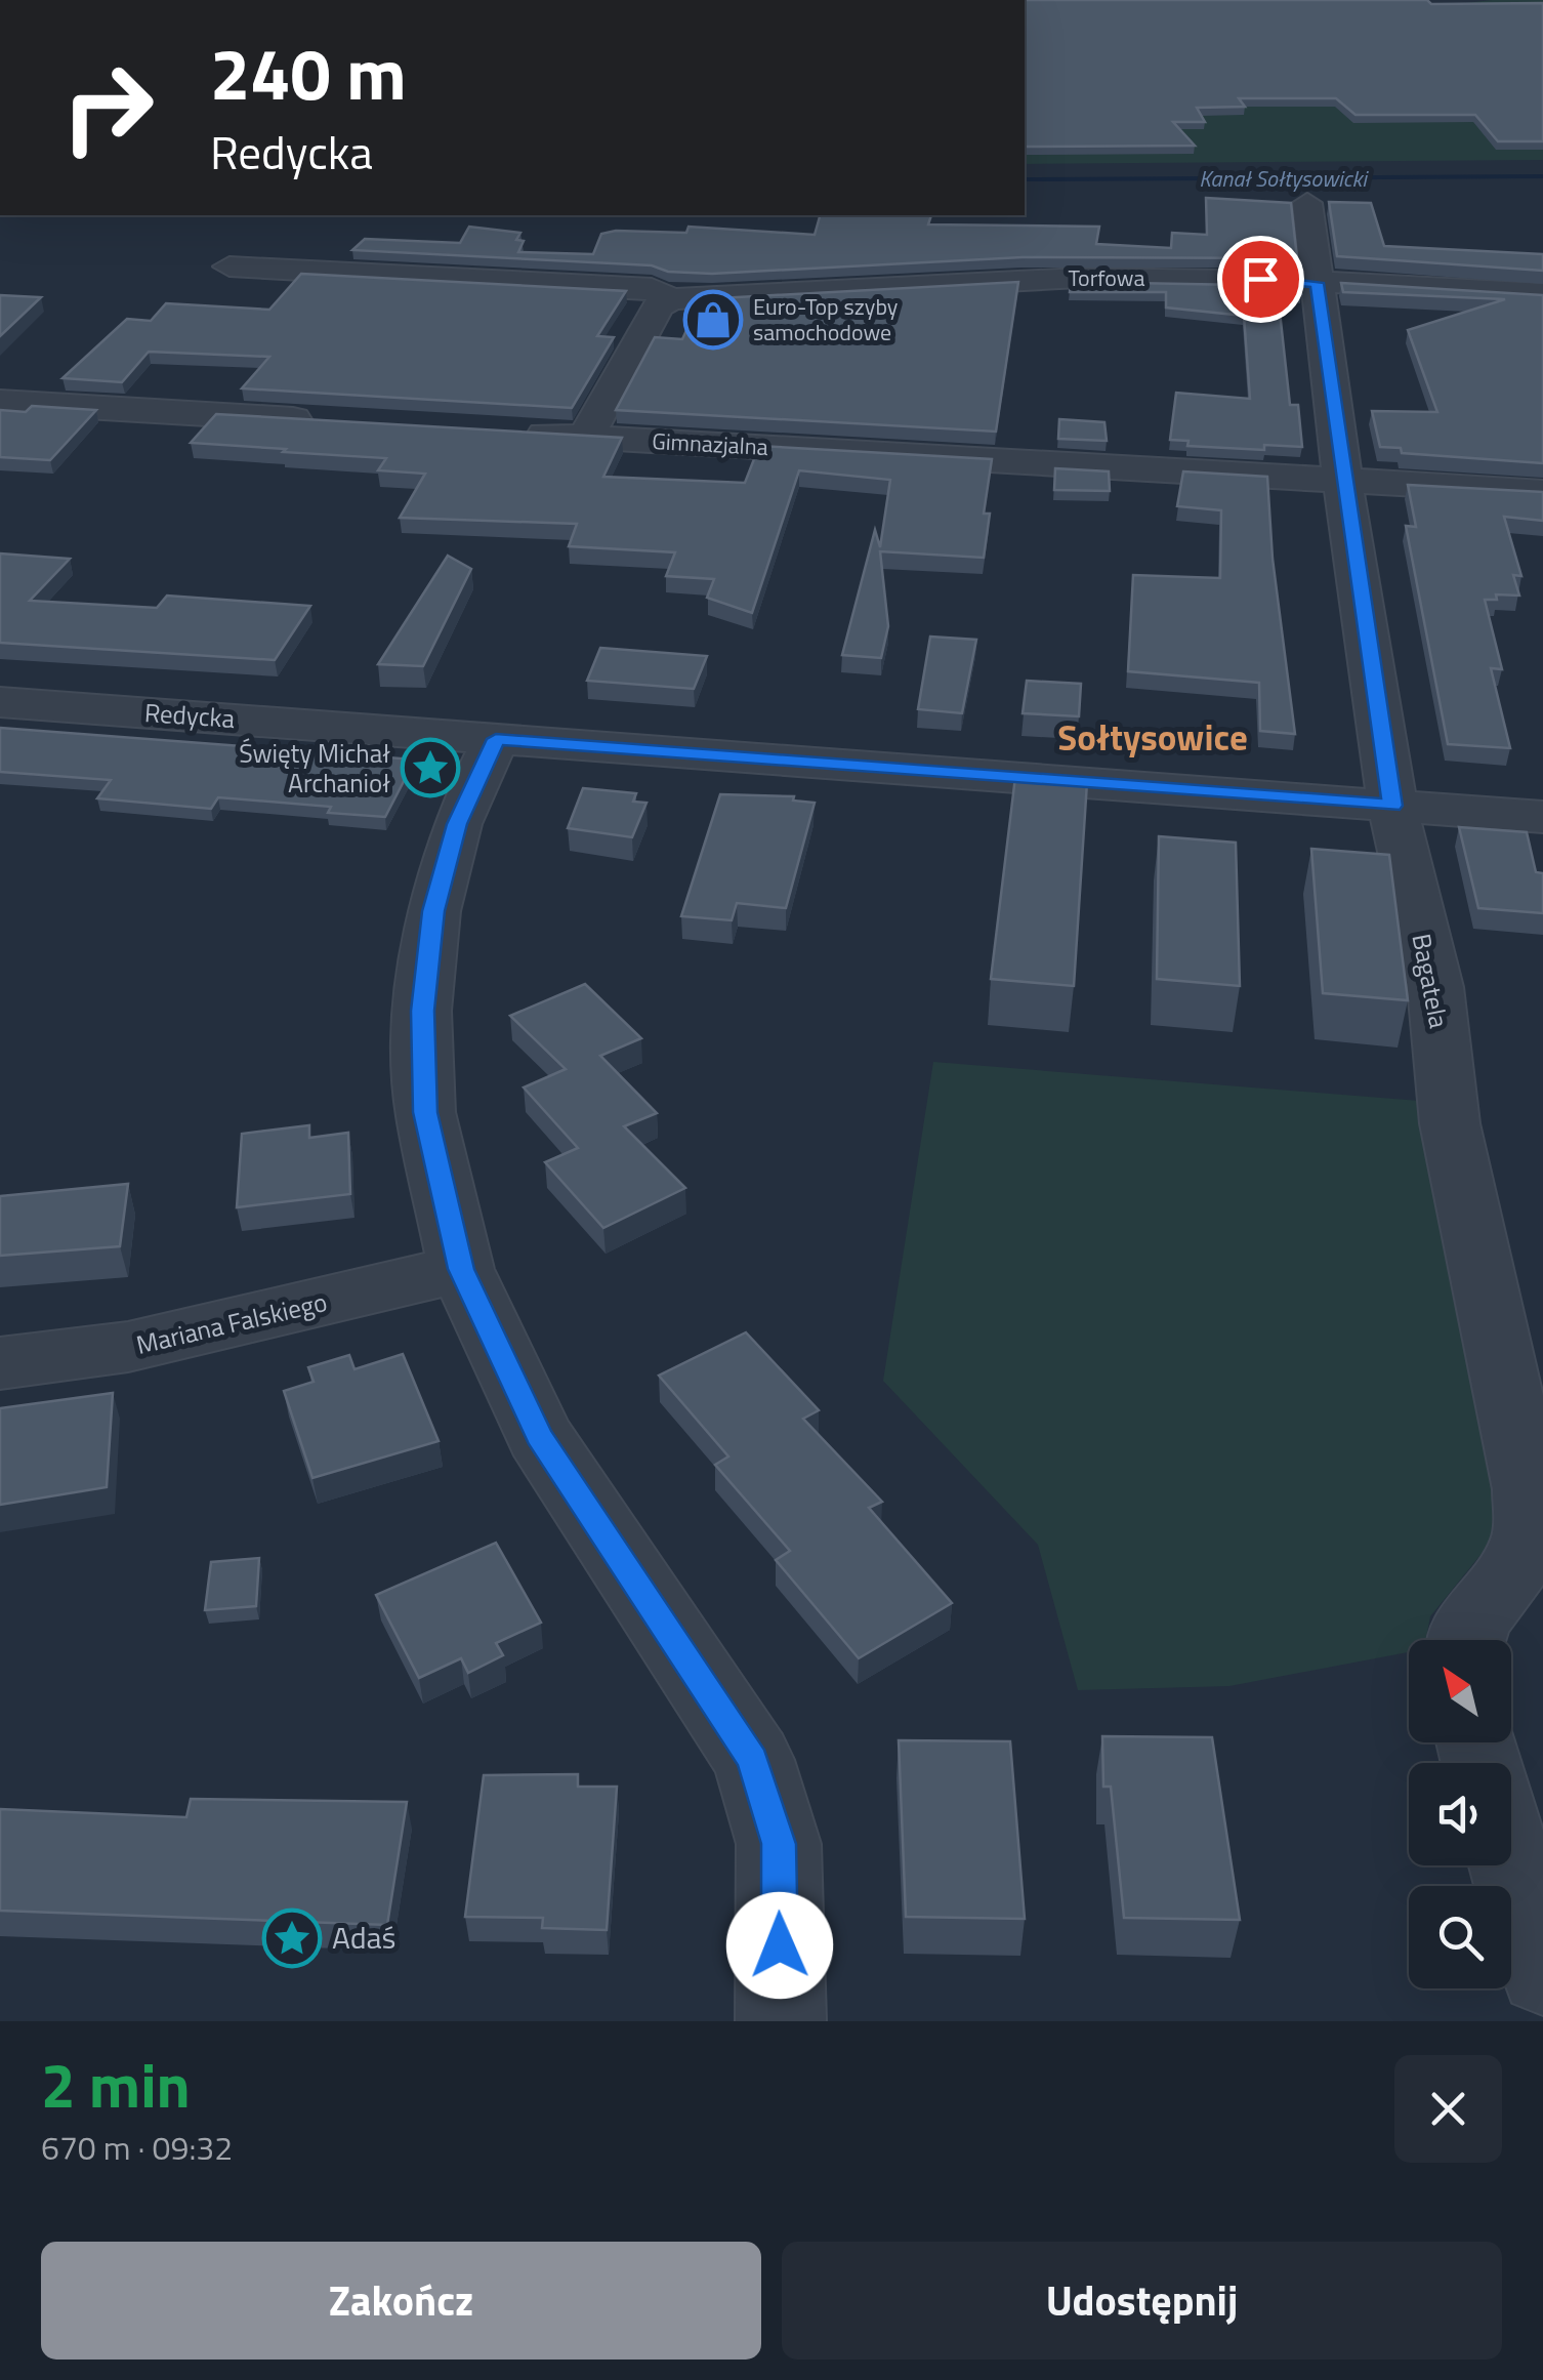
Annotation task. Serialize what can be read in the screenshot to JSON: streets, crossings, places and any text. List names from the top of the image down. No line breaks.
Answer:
{"streets":{"street":["Torfowa","Gimnazjalna","Redycka","Bagatela","Mariana Falskiego"]},"crossings":[["Torfowa","Bagatela"],["Gimnazjalna","Bagatela"],["Redycka","Bagatela"]],"districts":["Sołtysowice"],"water":["Kanał Sołtysowicki"],"places":{"shop":["Euro-Top szyby samochodowe"],"place":["Święty Michał Archanioł","Adaś"]},"north":"top left","page":{"turn":["240 m","Redycka"],"heading":["2 min","670 m · 09:32"],"buttons":["Zakończ","Udostępnij"]}}
